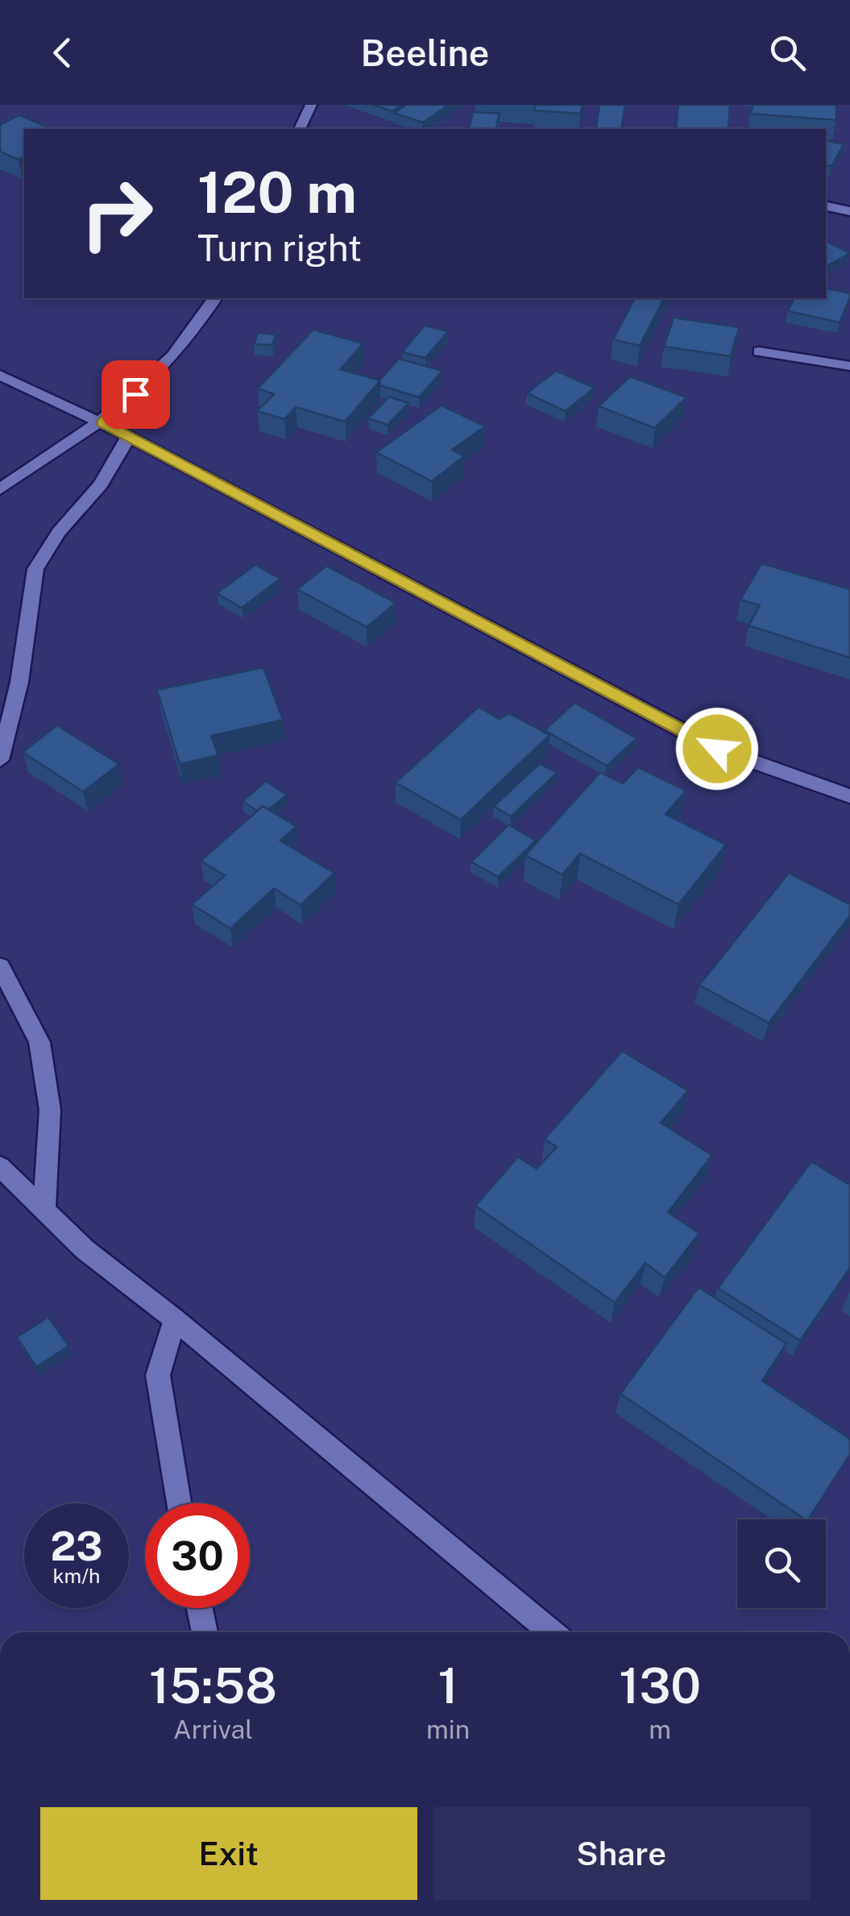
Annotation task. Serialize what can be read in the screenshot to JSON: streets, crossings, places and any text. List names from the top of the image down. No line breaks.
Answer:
{"page":{"header":"Beeline","turn":["120 m","Turn right"],"speed":"23 km/h","limit":"30","eta":["15:58","Arrival","1","min","130","m"],"buttons":["Exit","Share"]}}
